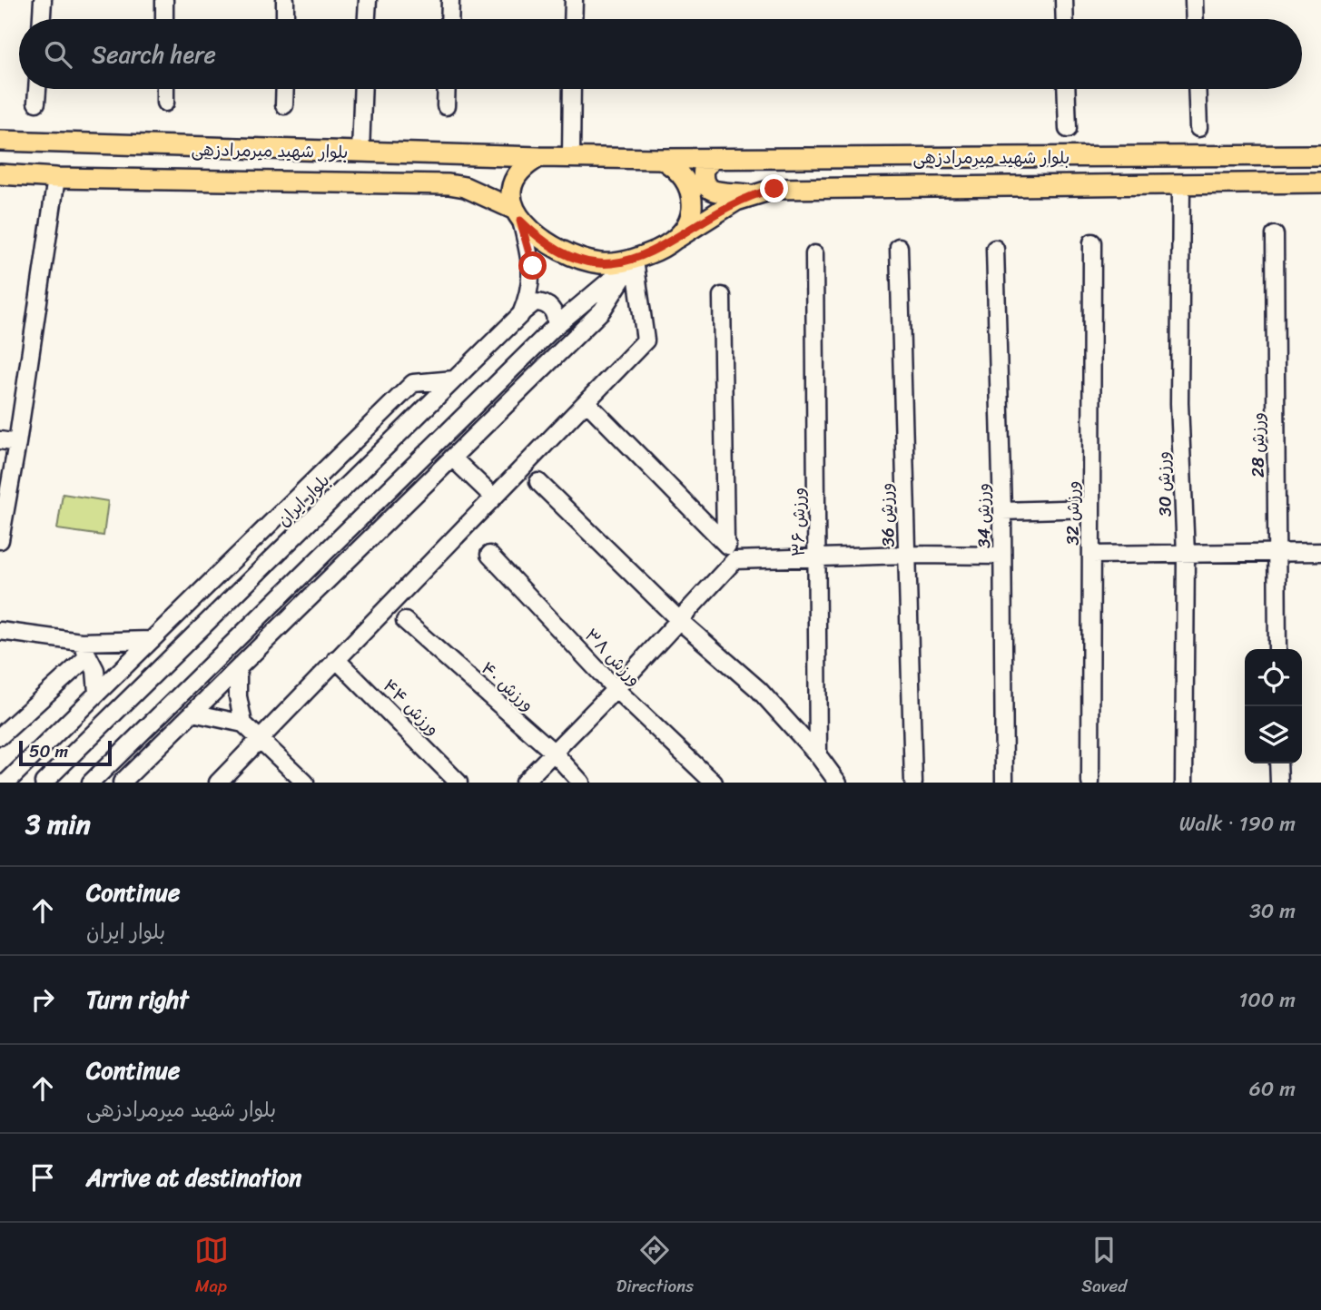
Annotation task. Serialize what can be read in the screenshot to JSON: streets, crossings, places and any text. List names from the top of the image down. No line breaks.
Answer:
{"streets":{"main road":["بلوار شهید میرمرادزهی"],"street":["ورزش 28","ورزش 30","بلوار ایران","ورزش 32","ورزش 36","ورزش 34","ورزش ۳۶","ورزش ۳۸","ورزش ۴۰","ورزش ۴۴"]},"crossings":[["بلوار شهید میرمرادزهی","ورزش 30"],["بلوار شهید میرمرادزهی","بلوار ایران"]],"scale_bar":"50 m","page":{"search":"Search here","scale":"50 m","heading":["3 min","Walk · 190 m"],"list":[["Continue","بلوار ایران","30 m"],["Turn right","100 m"],["Continue","بلوار شهید میرمرادزهی","60 m"],"Arrive at destination"],"nav":["Map","Directions","Saved"]}}
